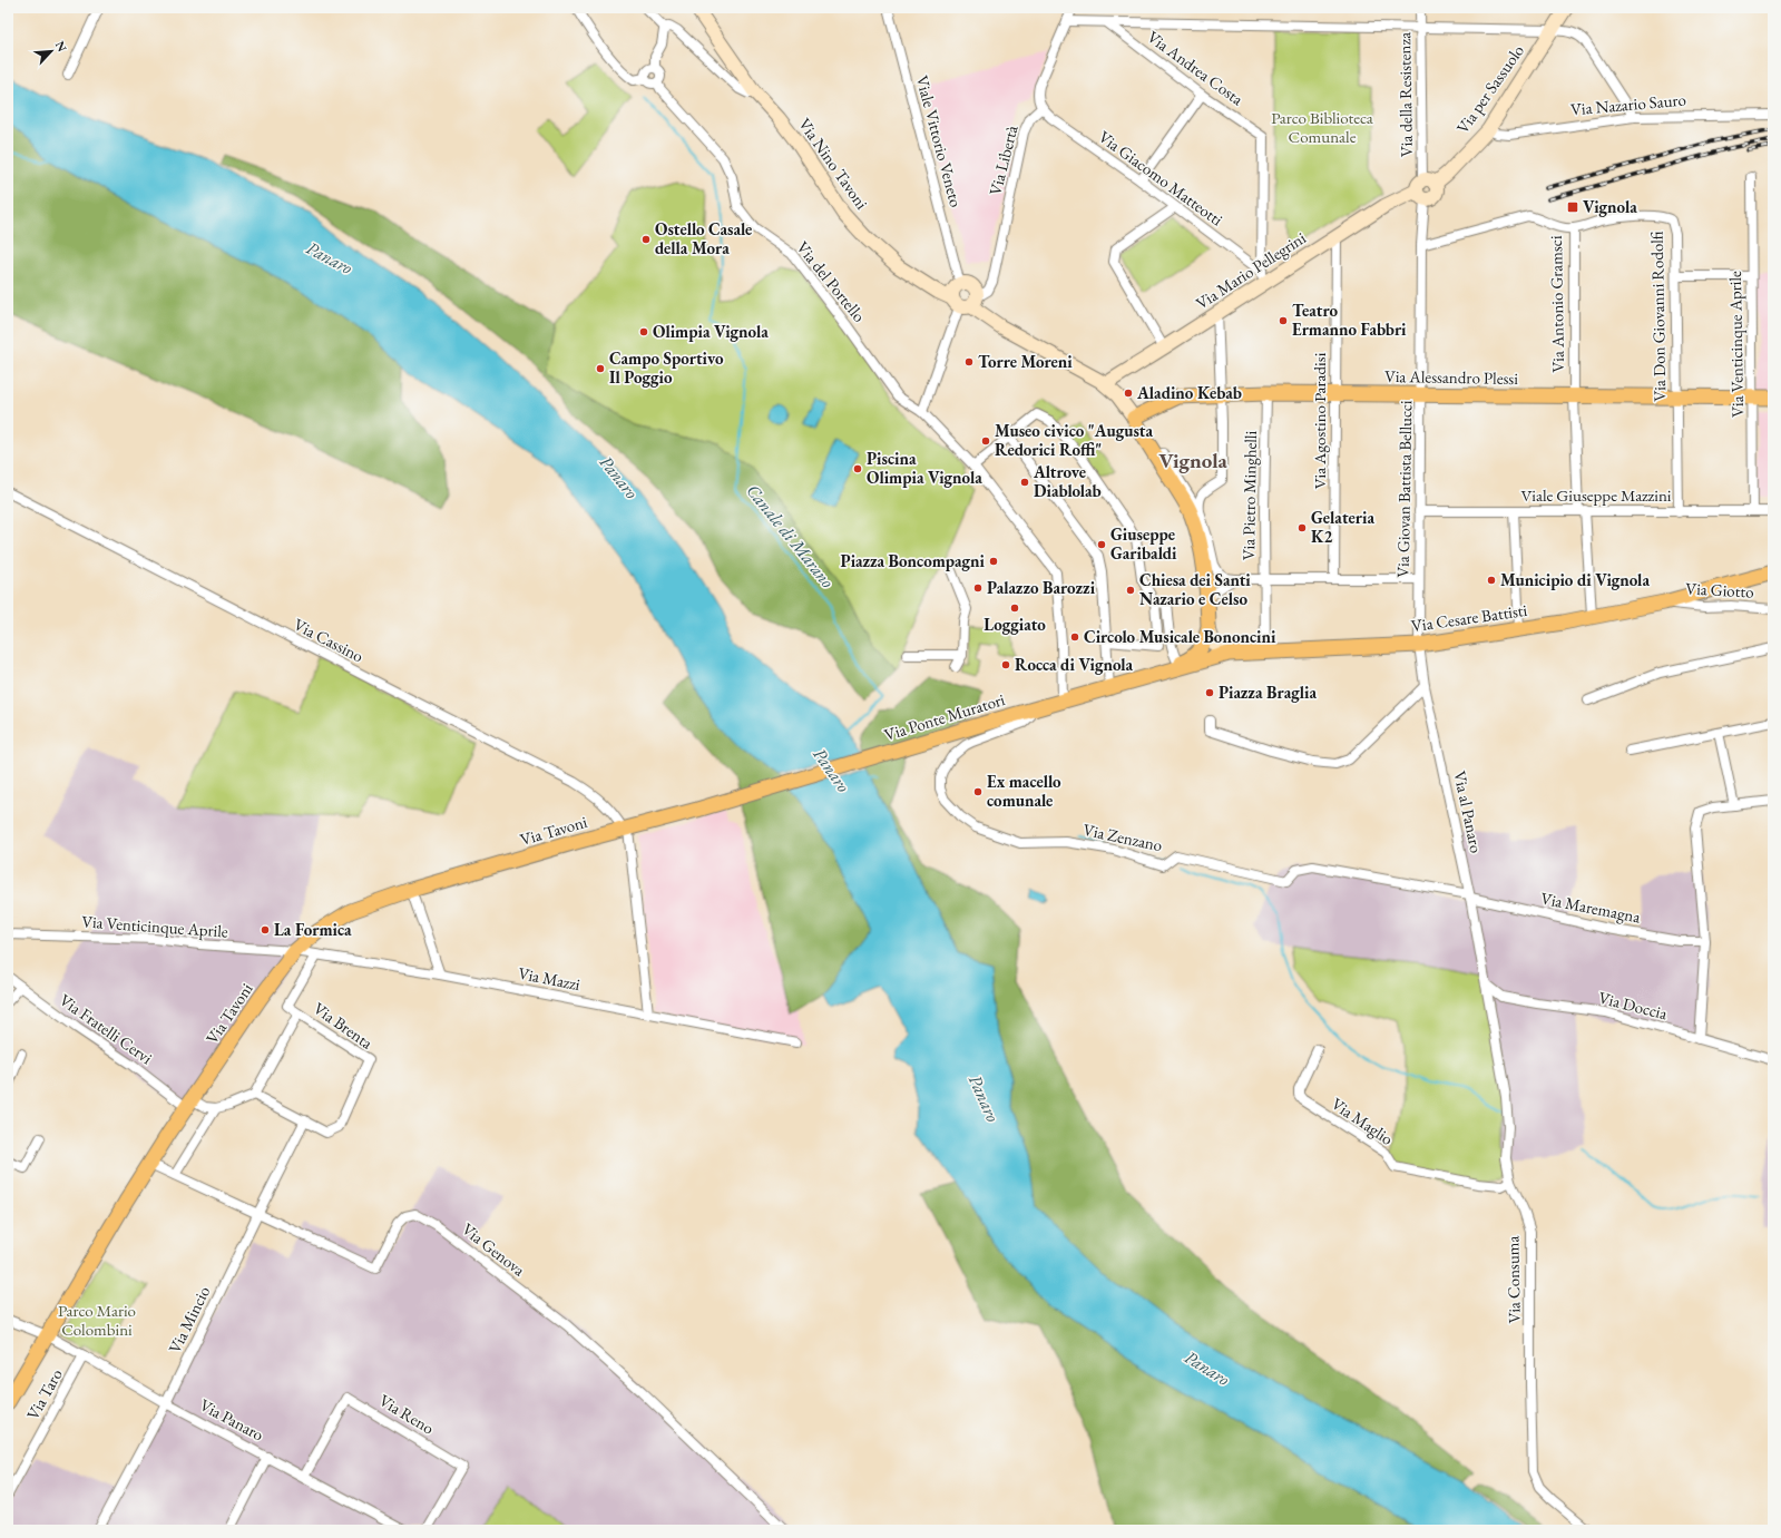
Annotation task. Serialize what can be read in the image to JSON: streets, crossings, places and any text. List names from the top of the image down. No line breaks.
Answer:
{"streets":{"main road":["Via per Sassuolo","Via Nino Tavoni","Via Mario Pellegrini","Via Alessandro Plessi","Via Cesare Battisti","Via Ponte Muratori","Via Tavoni"],"street":["Via Andrea Costa","Via della Resistenza","Via Nazario Sauro","Viale Vittorio Veneto","Via Libertà","Via Giacomo Matteotti","Via del Portello","Via Antonio Gramsci","Via Don Giovanni Rodolfi","Via Venticinque Aprile","Via Agostino Paradisi","Via Giovan Battista Bellucci","Via Pietro Minghelli","Viale Giuseppe Mazzini","Via Giotto","Via Cassino","Via al Panaro","Via Zenzano","Via Maremagna","Via Mazzi","Via Doccia","Via Brenta","Via Fratelli Cervi","Via Maglio","Via Genova","Via Consuma","Via Mincio","Via Taro","Via Reno","Via Panaro"]},"crossings":[["Via Andrea Costa","Via Giacomo Matteotti"],["Via Andrea Costa","Via Mario Pellegrini"],["Via per Sassuolo","Via della Resistenza"],["Via per Sassuolo","Via Nazario Sauro"],["Via per Sassuolo","Via Mario Pellegrini"],["Via per Sassuolo","Via Giovan Battista Bellucci"],["Via della Resistenza","Via Mario Pellegrini"],["Via della Resistenza","Via Giovan Battista Bellucci"],["Via Libertà","Via Nino Tavoni"],["Via Libertà","Via Giacomo Matteotti"],["Via Nino Tavoni","Via Mario Pellegrini"],["Via Nino Tavoni","Via Alessandro Plessi"],["Via Giacomo Matteotti","Via Mario Pellegrini"],["Via Mario Pellegrini","Via Agostino Paradisi"],["Via Mario Pellegrini","Via Giovan Battista Bellucci"],["Via del Portello","Via Ponte Muratori"],["Via Antonio Gramsci","Via Don Giovanni Rodolfi"],["Via Antonio Gramsci","Via Alessandro Plessi"],["Via Antonio Gramsci","Via Giovan Battista Bellucci"],["Via Antonio Gramsci","Viale Giuseppe Mazzini"],["Via Antonio Gramsci","Via Cesare Battisti"],["Via Don Giovanni Rodolfi","Via Alessandro Plessi"],["Via Don Giovanni Rodolfi","Viale Giuseppe Mazzini"],["Via Venticinque Aprile","Via Alessandro Plessi"],["Via Venticinque Aprile","Viale Giuseppe Mazzini"],["Via Venticinque Aprile","Via Tavoni"],["Via Venticinque Aprile","Via Mazzi"],["Via Alessandro Plessi","Via Agostino Paradisi"],["Via Alessandro Plessi","Via Giovan Battista Bellucci"],["Via Alessandro Plessi","Via Pietro Minghelli"],["Via Giovan Battista Bellucci","Viale Giuseppe Mazzini"],["Via Giovan Battista Bellucci","Via Cesare Battisti"],["Via Giovan Battista Bellucci","Via al Panaro"],["Via Pietro Minghelli","Via Cesare Battisti"],["Via Giotto","Via Cesare Battisti"],["Via Cesare Battisti","Via Ponte Muratori"],["Via Cesare Battisti","Via al Panaro"],["Via Cassino","Via Tavoni"],["Via Ponte Muratori","Via Tavoni"],["Via Ponte Muratori","Via Zenzano"],["Via al Panaro","Via Zenzano"],["Via al Panaro","Via Maremagna"],["Via al Panaro","Via Doccia"],["Via al Panaro","Via Consuma"],["Via Tavoni","Via Mazzi"],["Via Tavoni","Via Fratelli Cervi"],["Via Tavoni","Via Genova"],["Via Tavoni","Via Panaro"],["Via Zenzano","Via Maremagna"],["Via Doccia","Via Consuma"],["Via Brenta","Via Mincio"],["Via Maglio","Via Consuma"],["Via Genova","Via Mincio"],["Via Mincio","Via Panaro"],["Via Taro","Via Panaro"],["Via Reno","Via Panaro"]],"districts":["Vignola"],"water":["Panaro","Canale di Marano"],"parks":["Parco Biblioteca Comunale","Parco Mario Colombini"],"places":{"transit":["Vignola"],"other":["Ostello Casale della Mora","Teatro Ermanno Fabbri","Olimpia Vignola","Torre Moreni","Campo Sportivo Il Poggio","Aladino Kebab","Museo civico \"Augusta Redorici Roffi\"","Piscina Olimpia Vignola","Altrove Diablolab","Gelateria K2","Giuseppe Garibaldi","Piazza Boncompagni","Municipio di Vignola","Palazzo Barozzi","Chiesa dei Santi Nazario e Celso","Loggiato","Circolo Musicale Bononcini","Rocca di Vignola","Piazza Braglia","Ex macello comunale","La Formica"]},"north":"top right"}
